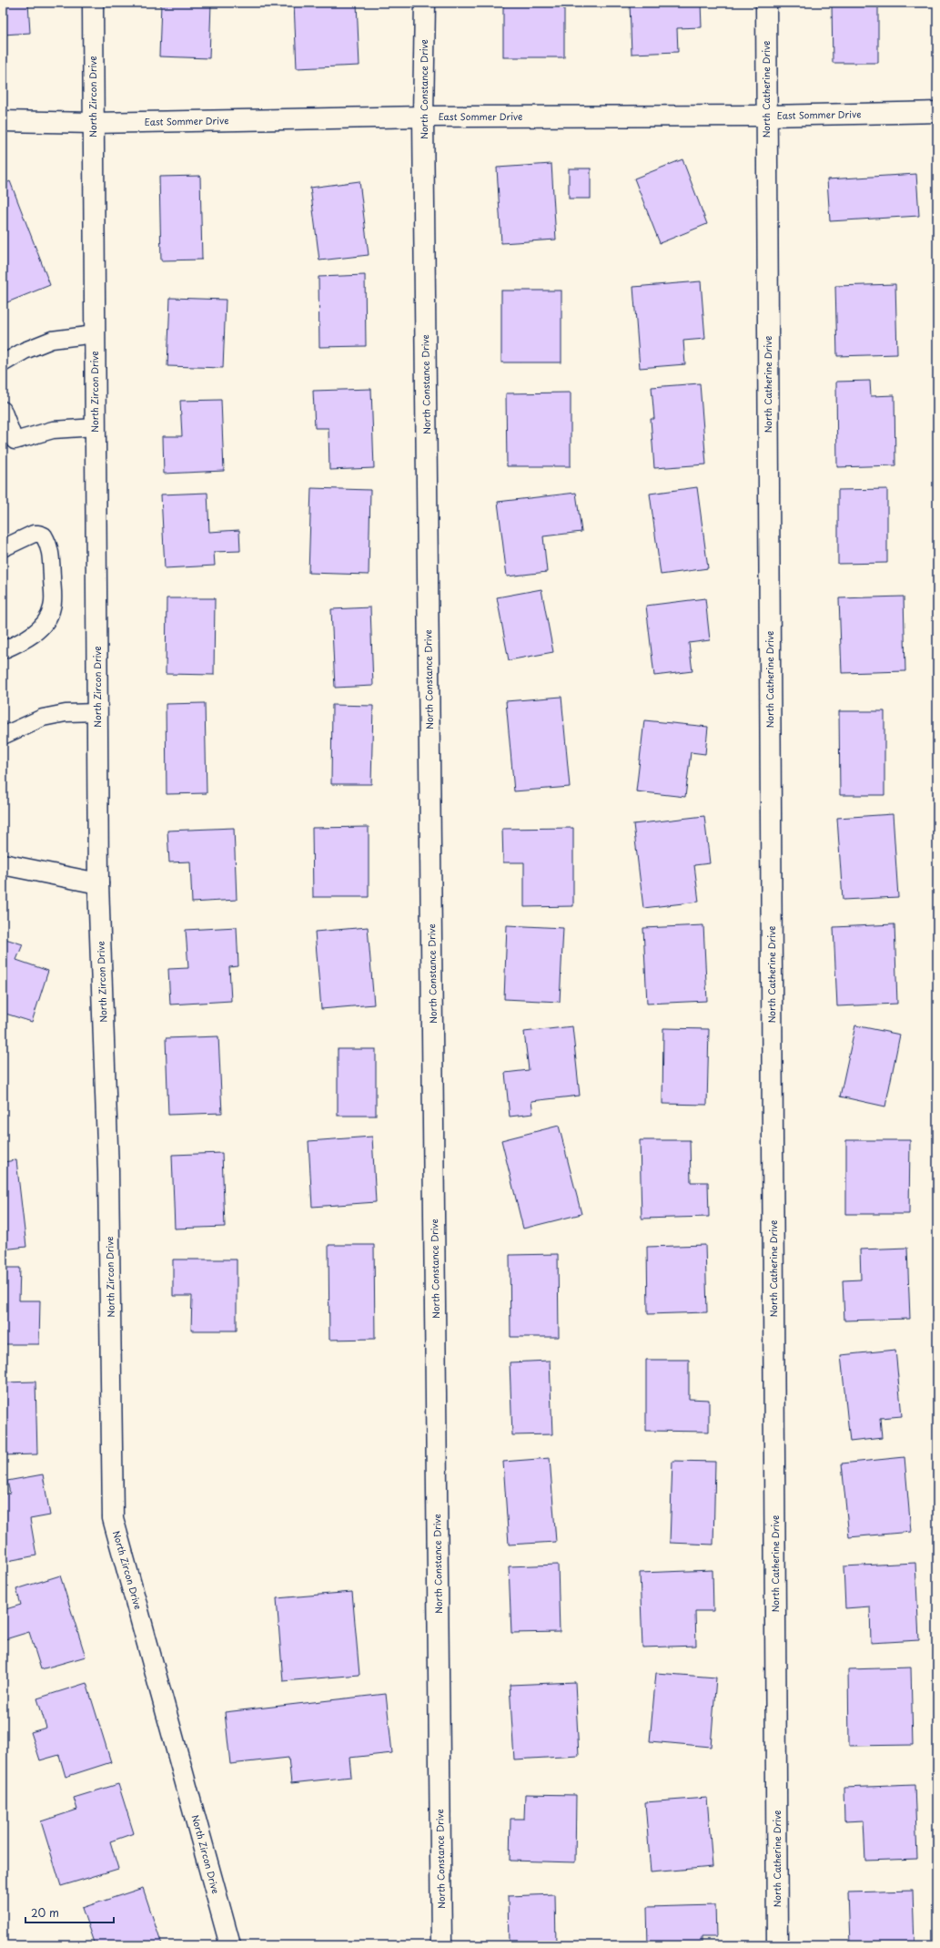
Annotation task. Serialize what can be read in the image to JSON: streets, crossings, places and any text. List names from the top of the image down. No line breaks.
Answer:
{"streets":{"street":["North Constance Drive","North Catherine Drive","North Zircon Drive","East Sommer Drive"]},"crossings":[["North Constance Drive","East Sommer Drive"],["North Catherine Drive","East Sommer Drive"],["North Zircon Drive","East Sommer Drive"]],"scale_bar":"20 m"}
